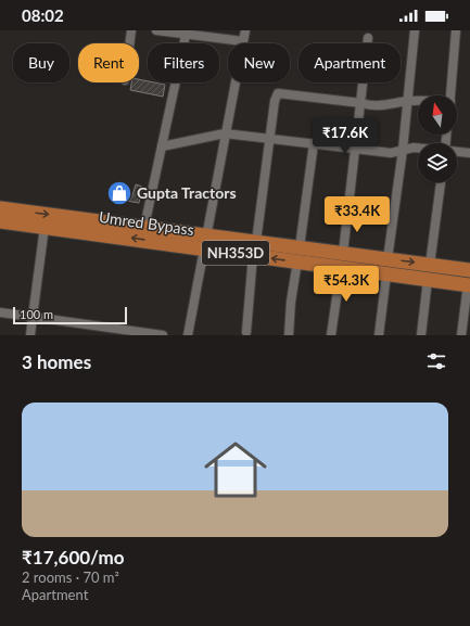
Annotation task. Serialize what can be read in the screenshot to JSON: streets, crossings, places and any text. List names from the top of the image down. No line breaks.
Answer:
{"streets":{"highway":["Umred Bypass","NH353D"]},"crossings":[["Umred Bypass","NH353D"]],"places":{"shop":["Gupta Tractors"]},"scale_bar":"100 m","north":"top","page":{"status":"08:02","chip":["Buy","Rent","Filters","New","Apartment"],"price":["₹17.6K","₹33.4K","₹54.3K"],"scale":"100 m","heading":"3 homes","list":[{"name":"₹17,600/mo","note":"2 rooms · 70 m² · Apartment"}]}}
